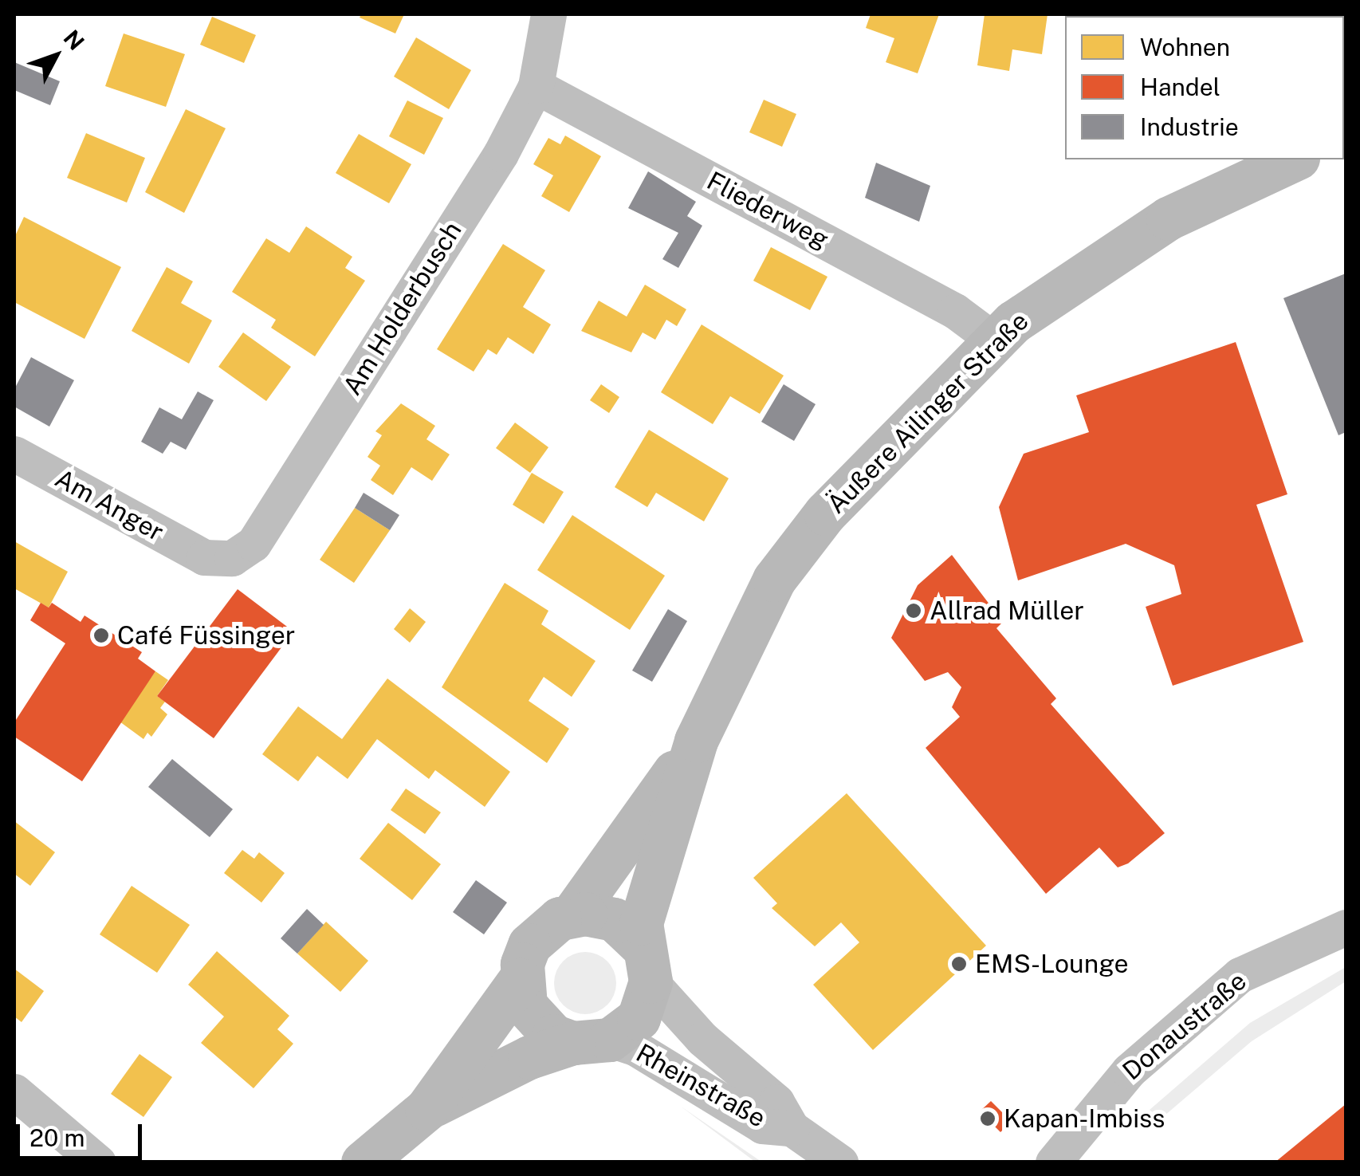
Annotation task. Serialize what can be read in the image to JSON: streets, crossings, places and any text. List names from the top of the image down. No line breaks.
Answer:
{"streets":{"main road":["Äußere Ailinger Straße"],"street":["Fliederweg","Am Holderbusch","Am Anger","Donaustraße","Rheinstraße"]},"crossings":[["Fliederweg","Am Holderbusch"],["Fliederweg","Äußere Ailinger Straße"],["Am Holderbusch","Am Anger"]],"places":["Allrad Müller","Café Füssinger","EMS-Lounge","Kapan-Imbiss"],"legend":["Wohnen","Handel","Industrie"],"scale_bar":"20 m","north":"top right"}
